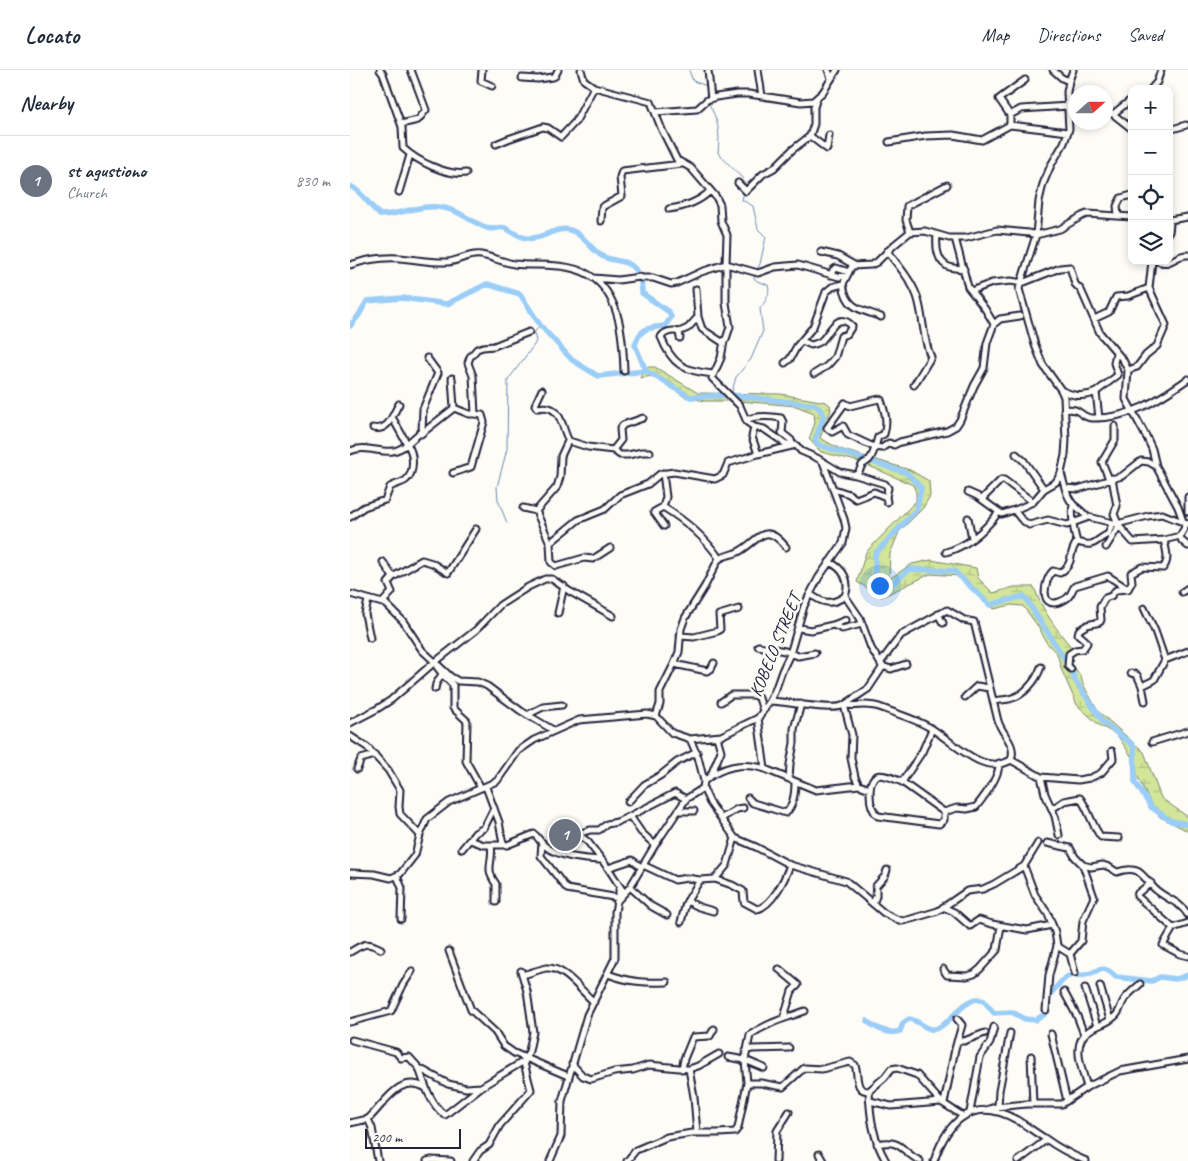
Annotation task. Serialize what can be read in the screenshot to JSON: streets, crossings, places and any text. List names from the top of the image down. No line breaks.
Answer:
{"streets":{"street":["KOBELO STREET"]},"scale_bar":"200 m","north":"right","page":{"header":"Locato","nav":["Map","Directions","Saved"],"heading":"Nearby","map_buttons":["+","−"],"list":[{"mark":"1","name":"st agustiono","note":"Church","value":"830 m"}],"pins":"1","scale":"200 m"}}
